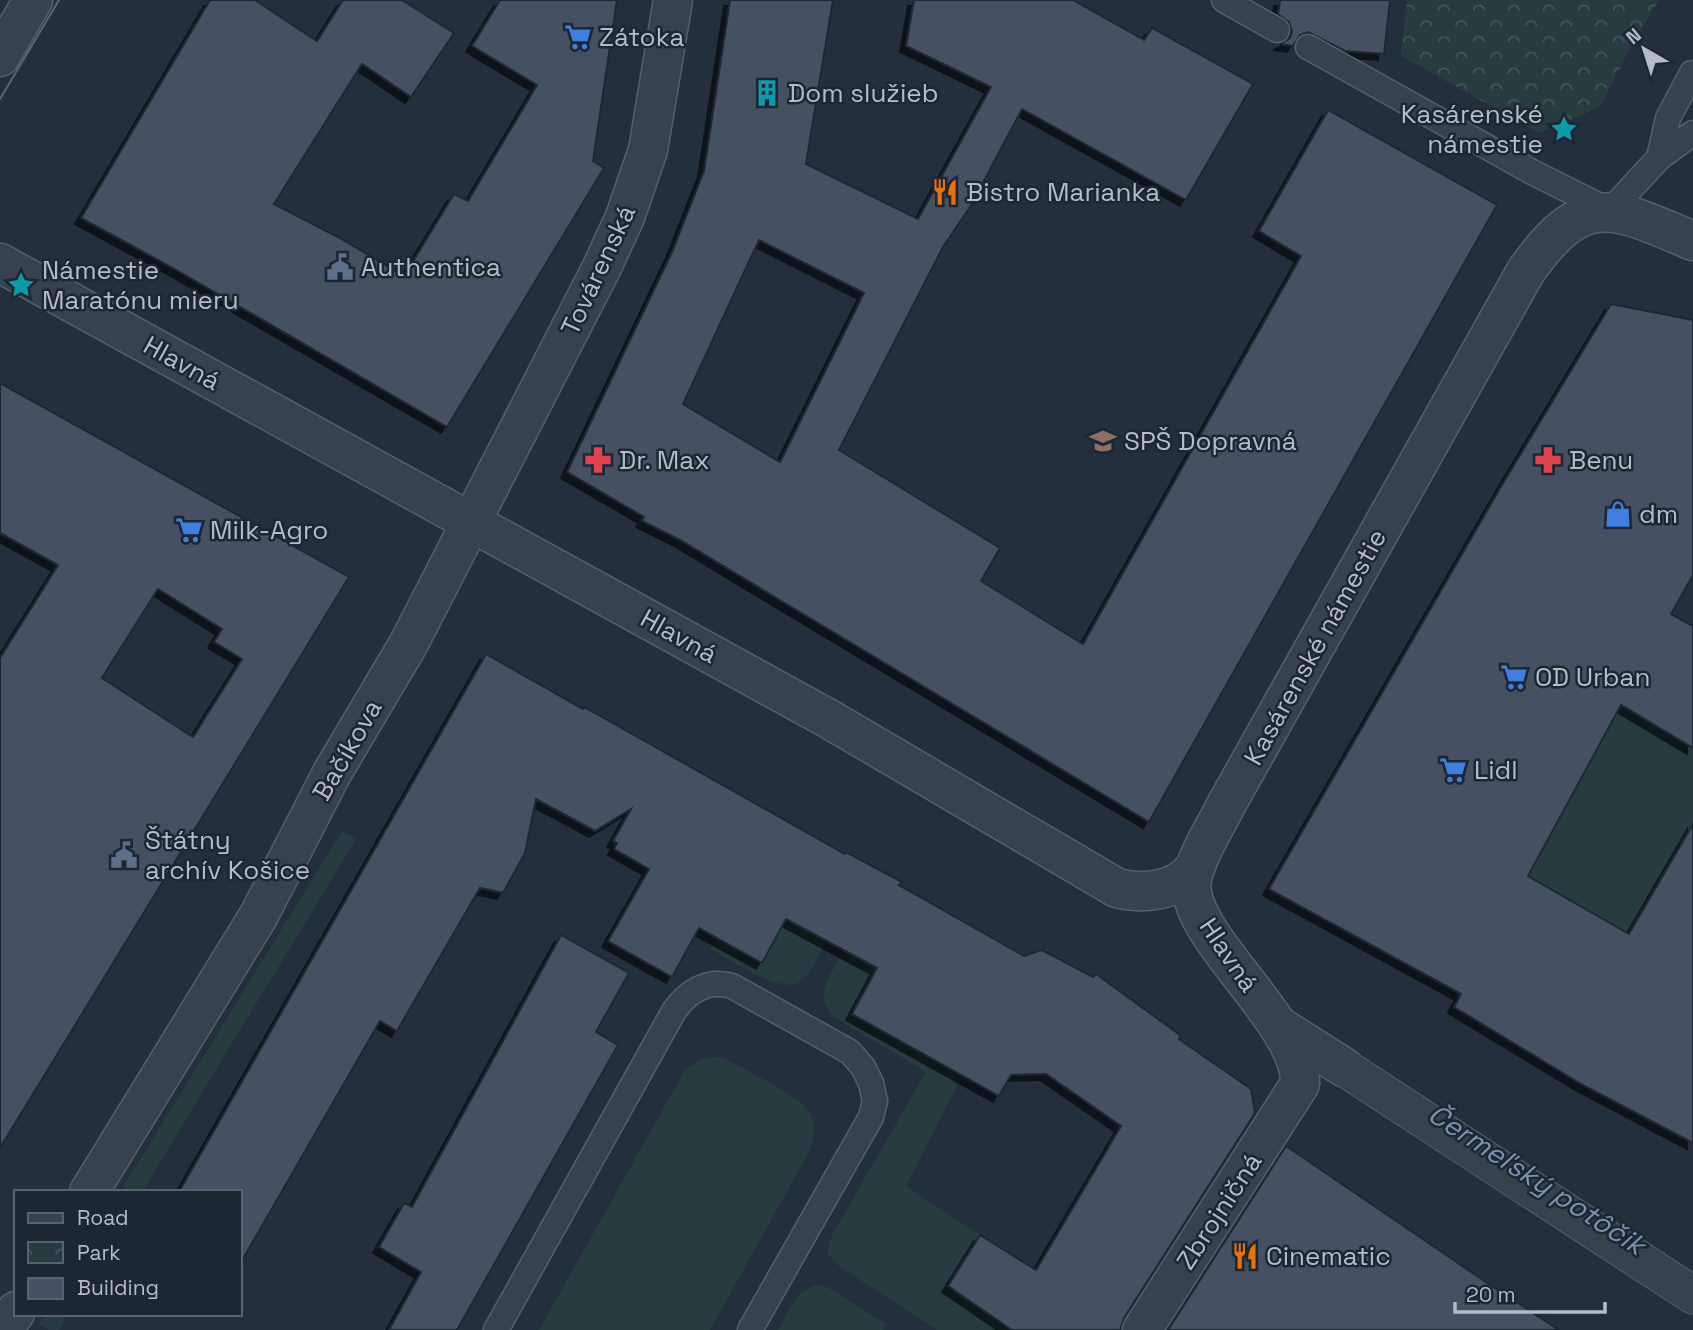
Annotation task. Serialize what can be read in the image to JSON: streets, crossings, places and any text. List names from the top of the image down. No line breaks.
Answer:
{"streets":{"street":["Továrenská","Hlavná","Kasárenské námestie","Bačíkova","Zbrojničná"]},"crossings":[["Továrenská","Hlavná"],["Továrenská","Bačíkova"],["Hlavná","Kasárenské námestie"],["Hlavná","Bačíkova"],["Hlavná","Zbrojničná"]],"water":["Čermeľský potôčik"],"places":{"supermarket":["Zátoka","Milk-Agro","OD Urban","Lidl"],"building":["Dom služieb"],"place":["Kasárenské námestie","Námestie Maratónu mieru"],"restaurant":["Bistro Marianka","Cinematic"],"public building":["Authentica","Štátny archív Košice"],"school or university":["SPŠ Dopravná"],"pharmacy":["Dr. Max","Benu"],"shop":["dm"]},"legend":["Road","Park","Building"],"scale_bar":"20 m","north":"top left"}
